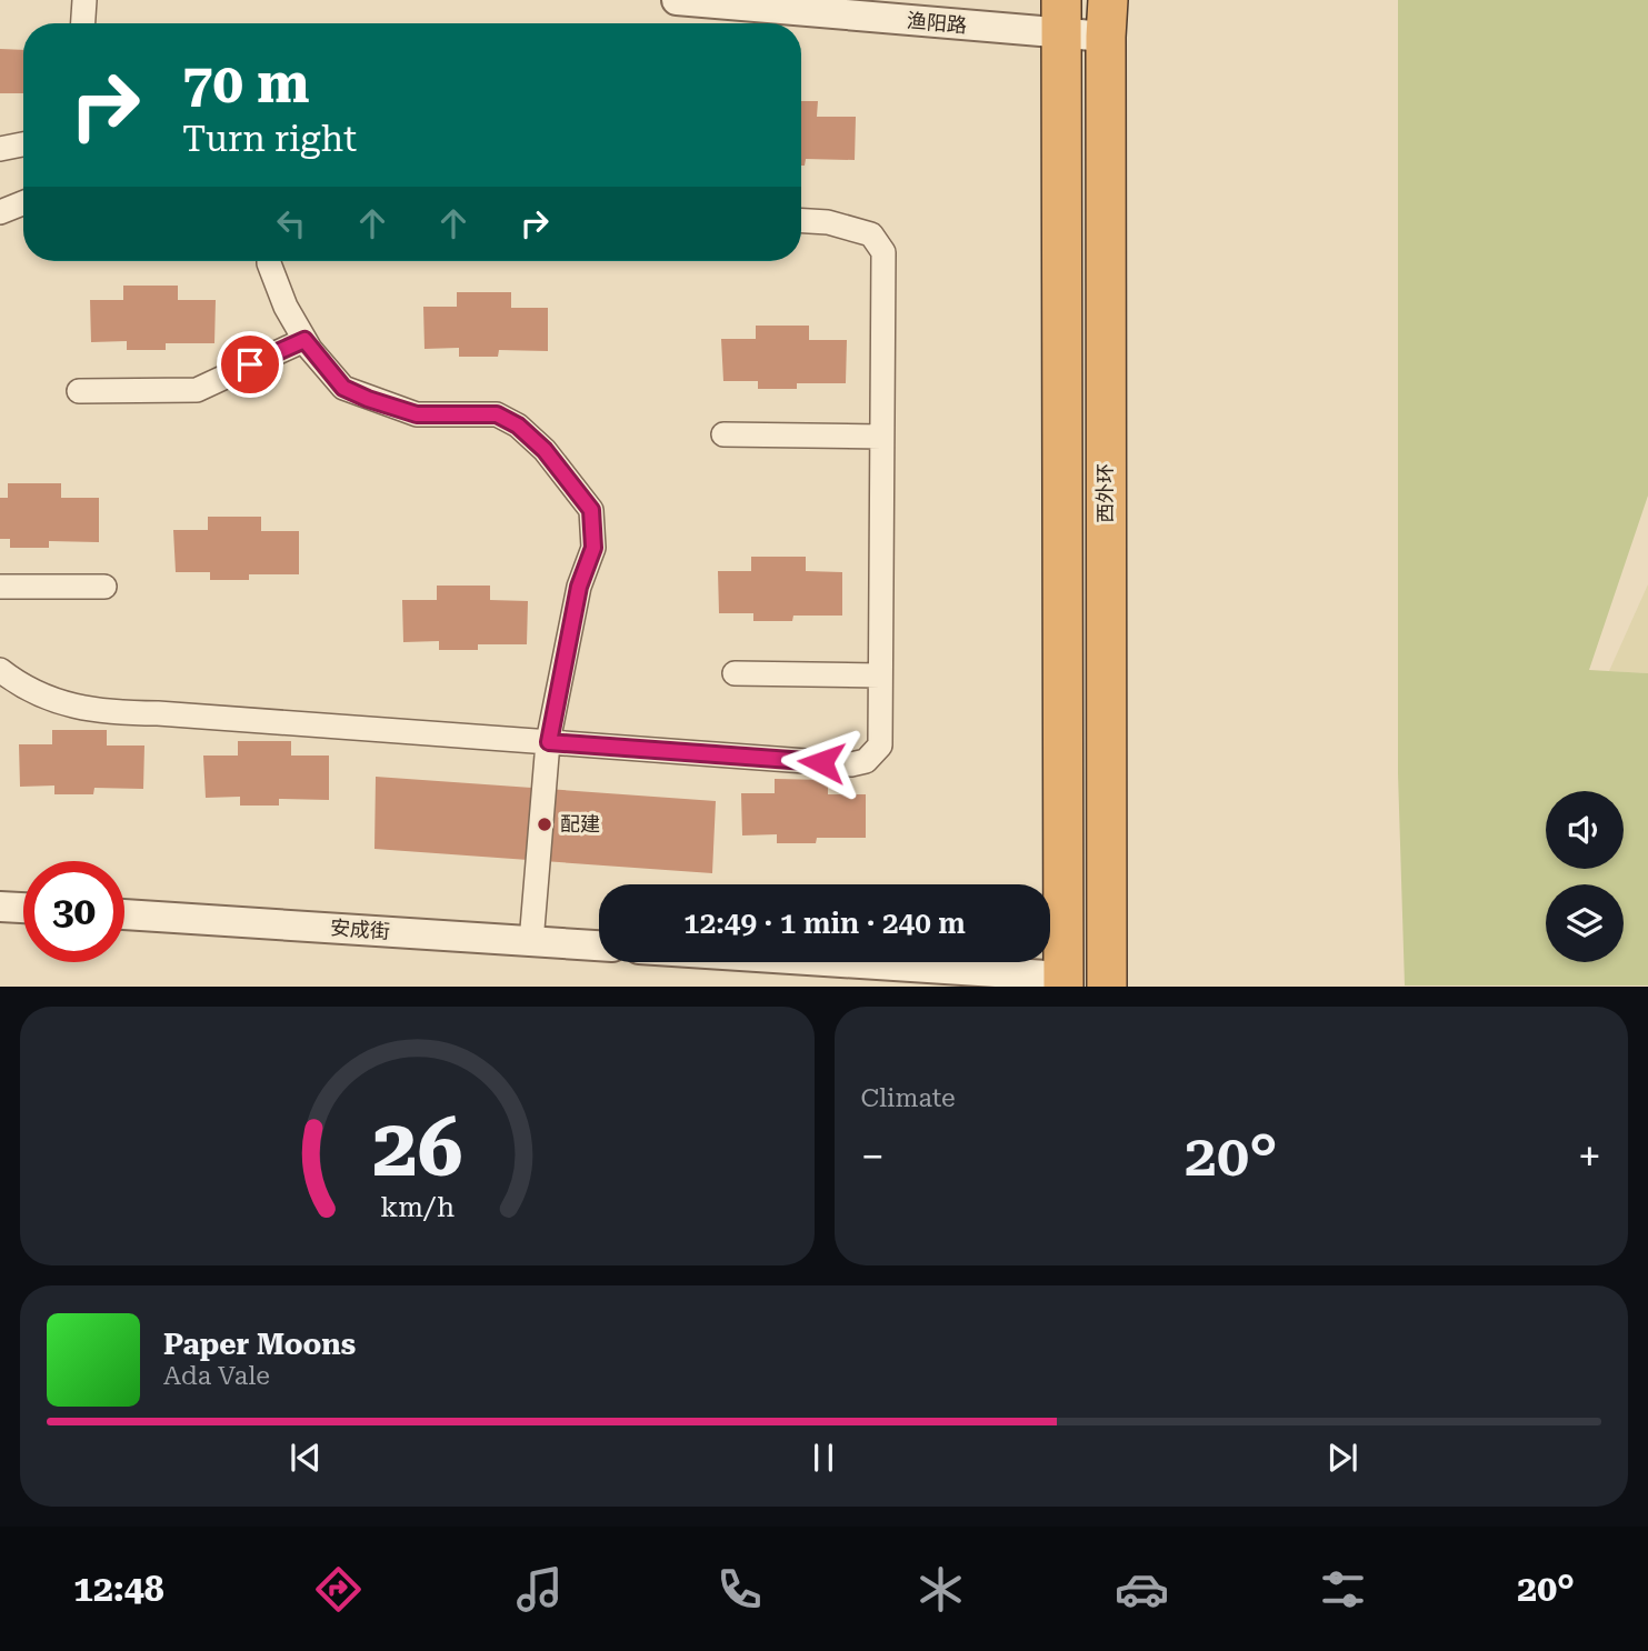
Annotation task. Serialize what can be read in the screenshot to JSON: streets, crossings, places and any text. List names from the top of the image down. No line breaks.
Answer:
{"streets":{"highway":["西外环"],"street":["渔阳路","安成街"]},"crossings":[["渔阳路","西外环"]],"places":["配建"],"page":{"turn":["70 m","Turn right"],"limit":"30","trip":"12:49 · 1 min · 240 m","tile":"Climate","heat":["−","20°","+"],"song":["Paper Moons","Ada Vale"],"tabs":["12:48","20°"],"gauge":["26","km/h"]}}
